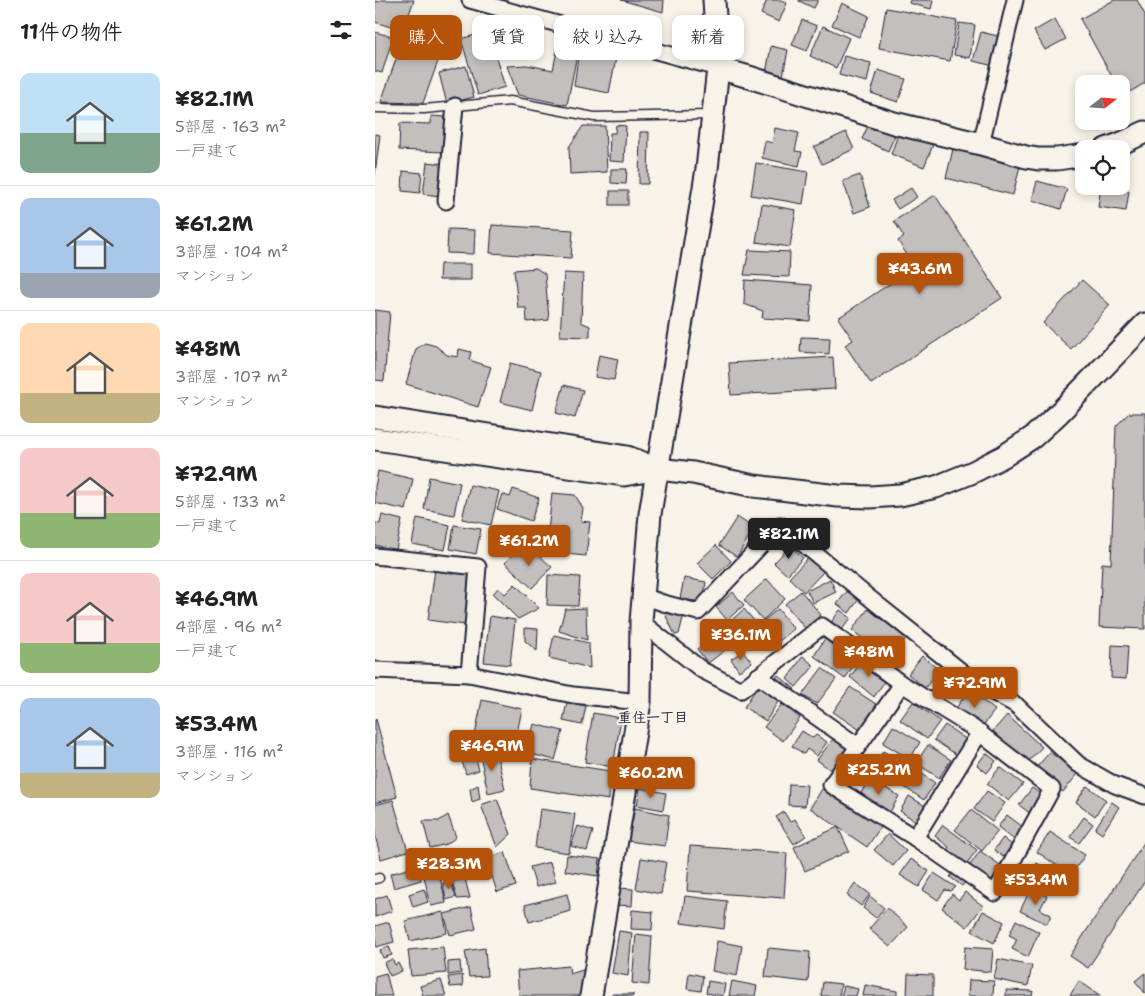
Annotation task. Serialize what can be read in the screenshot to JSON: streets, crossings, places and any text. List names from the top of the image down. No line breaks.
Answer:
{"districts":["重住一丁目"],"north":"right","page":{"heading":"11件の物件","chip":["購入","賃貸","絞り込み","新着"],"list":[{"name":"¥82.1M","note":"5部屋 · 163 m² · 一戸建て"},{"name":"¥61.2M","note":"3部屋 · 104 m² · マンション"},{"name":"¥48M","note":"3部屋 · 107 m² · マンション"},{"name":"¥72.9M","note":"5部屋 · 133 m² · 一戸建て"},{"name":"¥46.9M","note":"4部屋 · 96 m² · 一戸建て"},{"name":"¥53.4M","note":"3部屋 · 116 m² · マンション"}],"price":["¥43.6M","¥82.1M","¥61.2M","¥36.1M","¥48M","¥72.9M","¥46.9M","¥25.2M","¥60.2M","¥28.3M","¥53.4M"]}}
